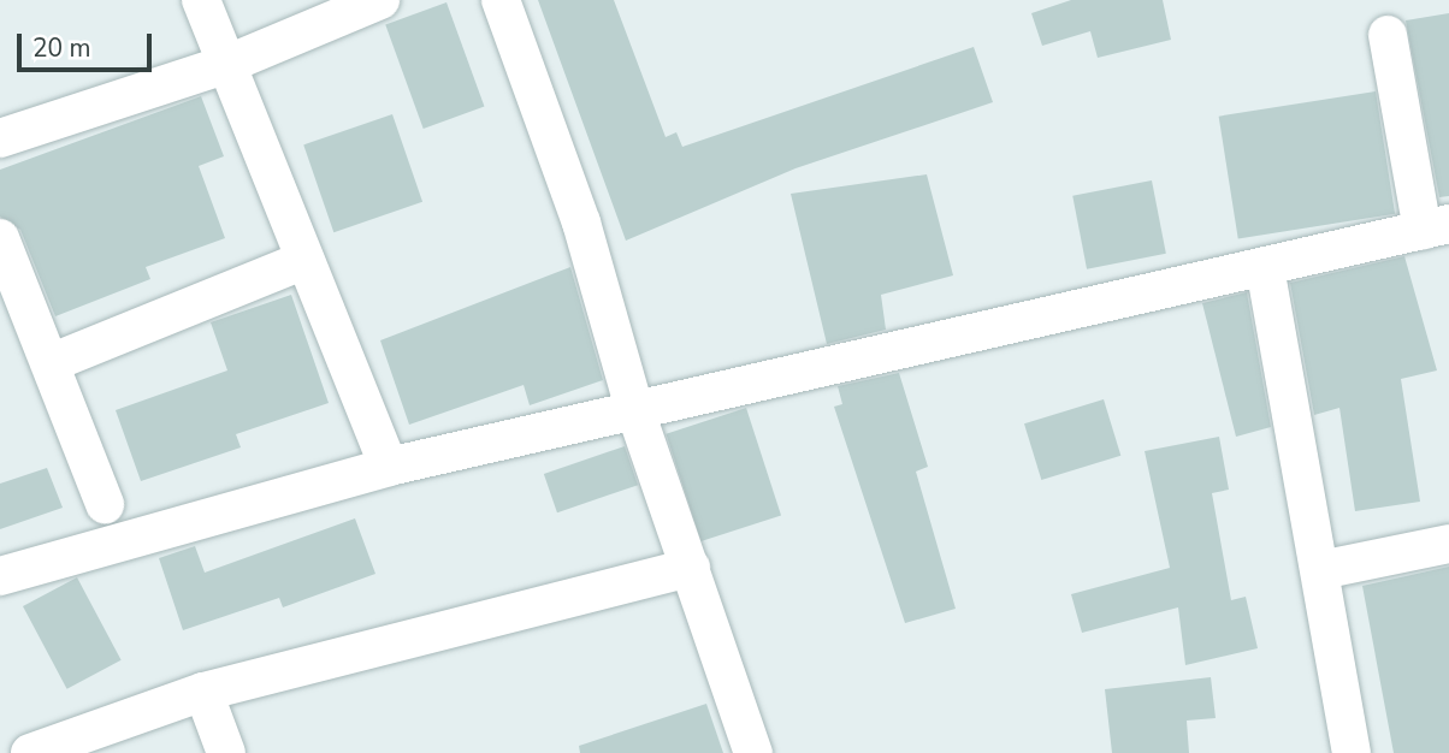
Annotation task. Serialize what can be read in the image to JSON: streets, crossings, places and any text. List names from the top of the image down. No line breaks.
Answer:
{"scale_bar":"20 m"}
